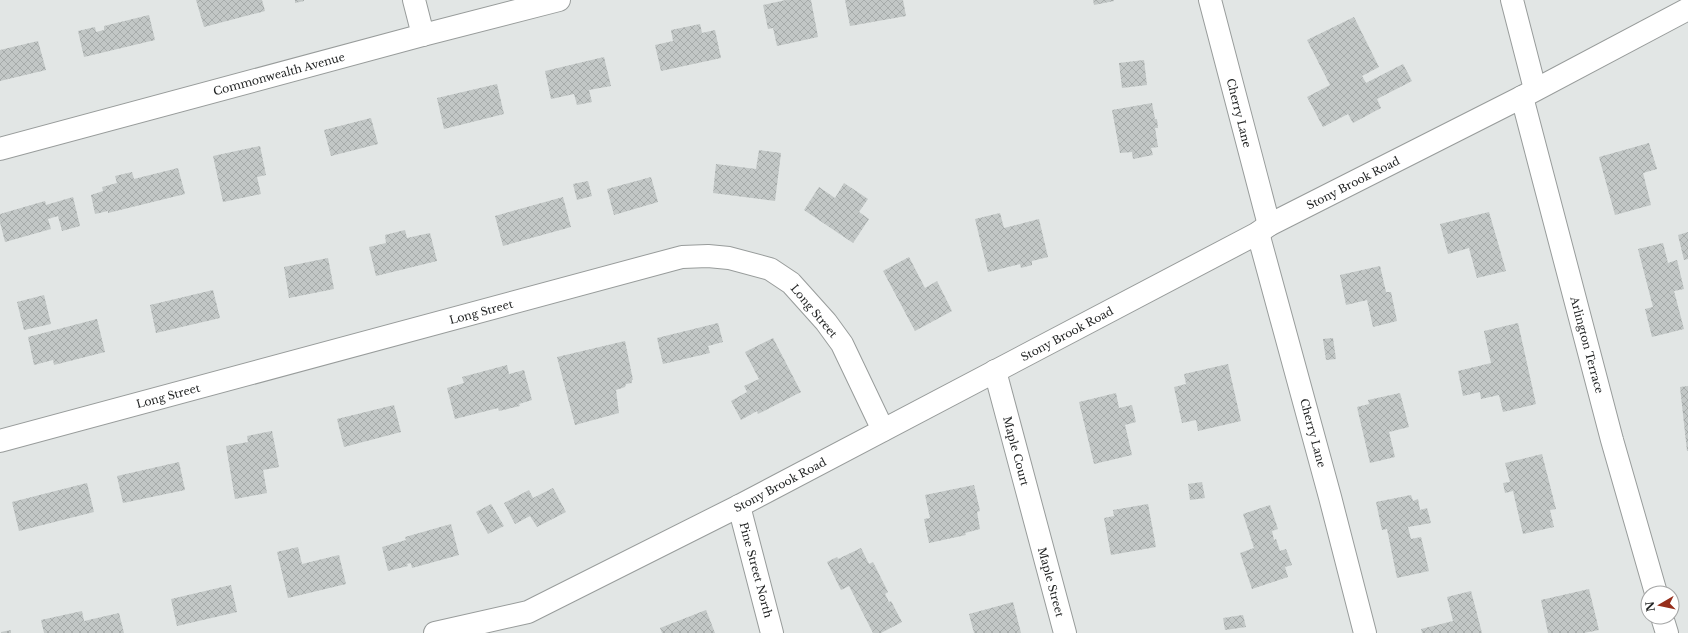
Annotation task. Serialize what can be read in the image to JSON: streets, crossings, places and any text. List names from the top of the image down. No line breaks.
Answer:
{"streets":{"street":["Commonwealth Avenue","Cherry Lane","Stony Brook Road","Long Street","Arlington Terrace","Maple Court","Pine Street North","Maple Street"]},"crossings":[["Cherry Lane","Stony Brook Road"],["Stony Brook Road","Long Street"],["Stony Brook Road","Arlington Terrace"],["Stony Brook Road","Maple Court"],["Stony Brook Road","Pine Street North"],["Maple Court","Maple Street"]],"north":"left"}
